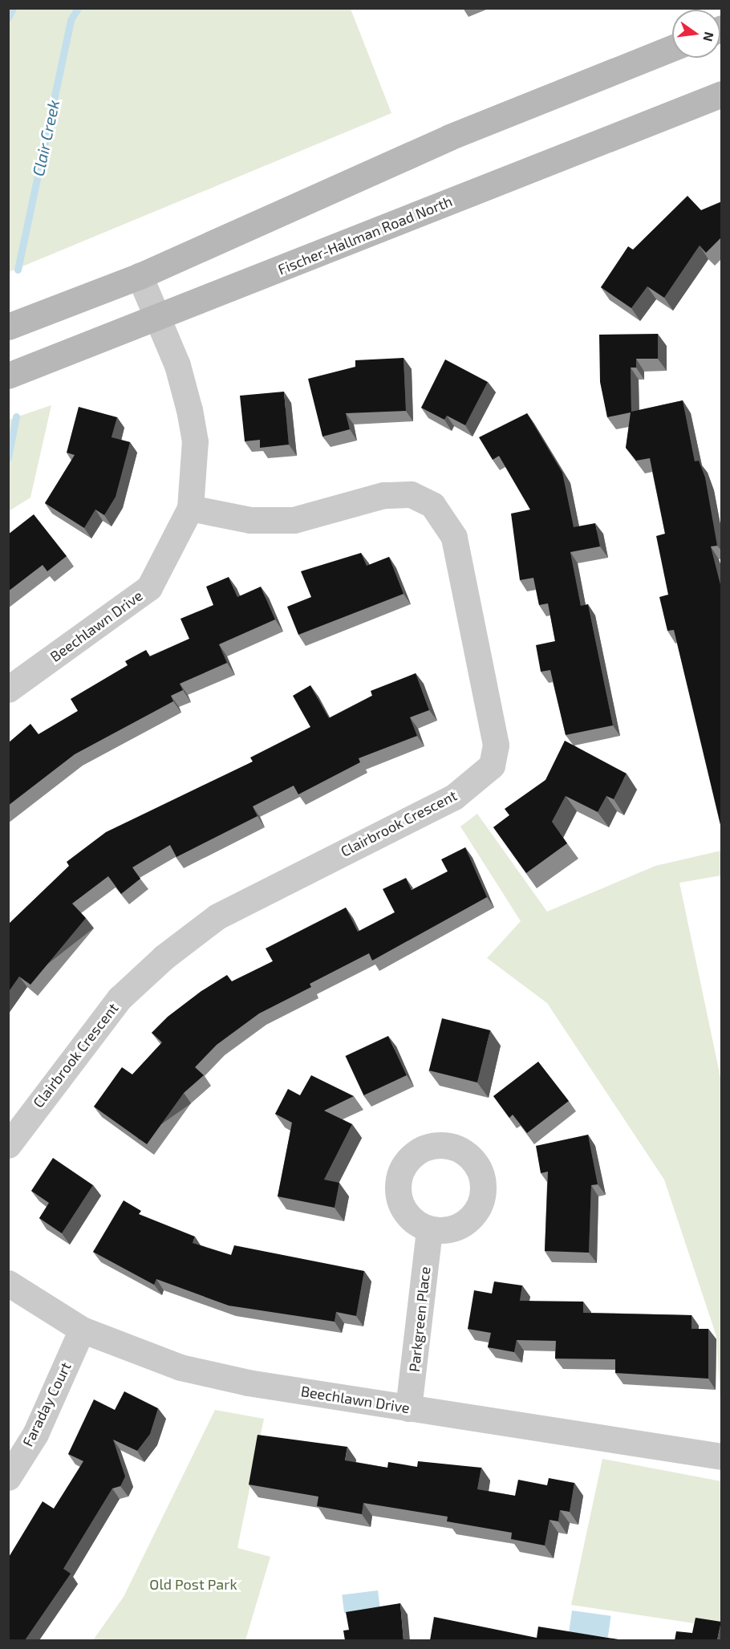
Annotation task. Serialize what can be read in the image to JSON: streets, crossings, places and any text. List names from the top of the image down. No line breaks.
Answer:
{"streets":{"main road":["Fischer-Hallman Road North"],"street":["Beechlawn Drive","Clairbrook Crescent","Parkgreen Place","Faraday Court"]},"crossings":[["Fischer-Hallman Road North","Beechlawn Drive"],["Beechlawn Drive","Clairbrook Crescent"],["Beechlawn Drive","Parkgreen Place"],["Beechlawn Drive","Faraday Court"]],"water":["Clair Creek"],"parks":["Old Post Park"],"north":"right"}
